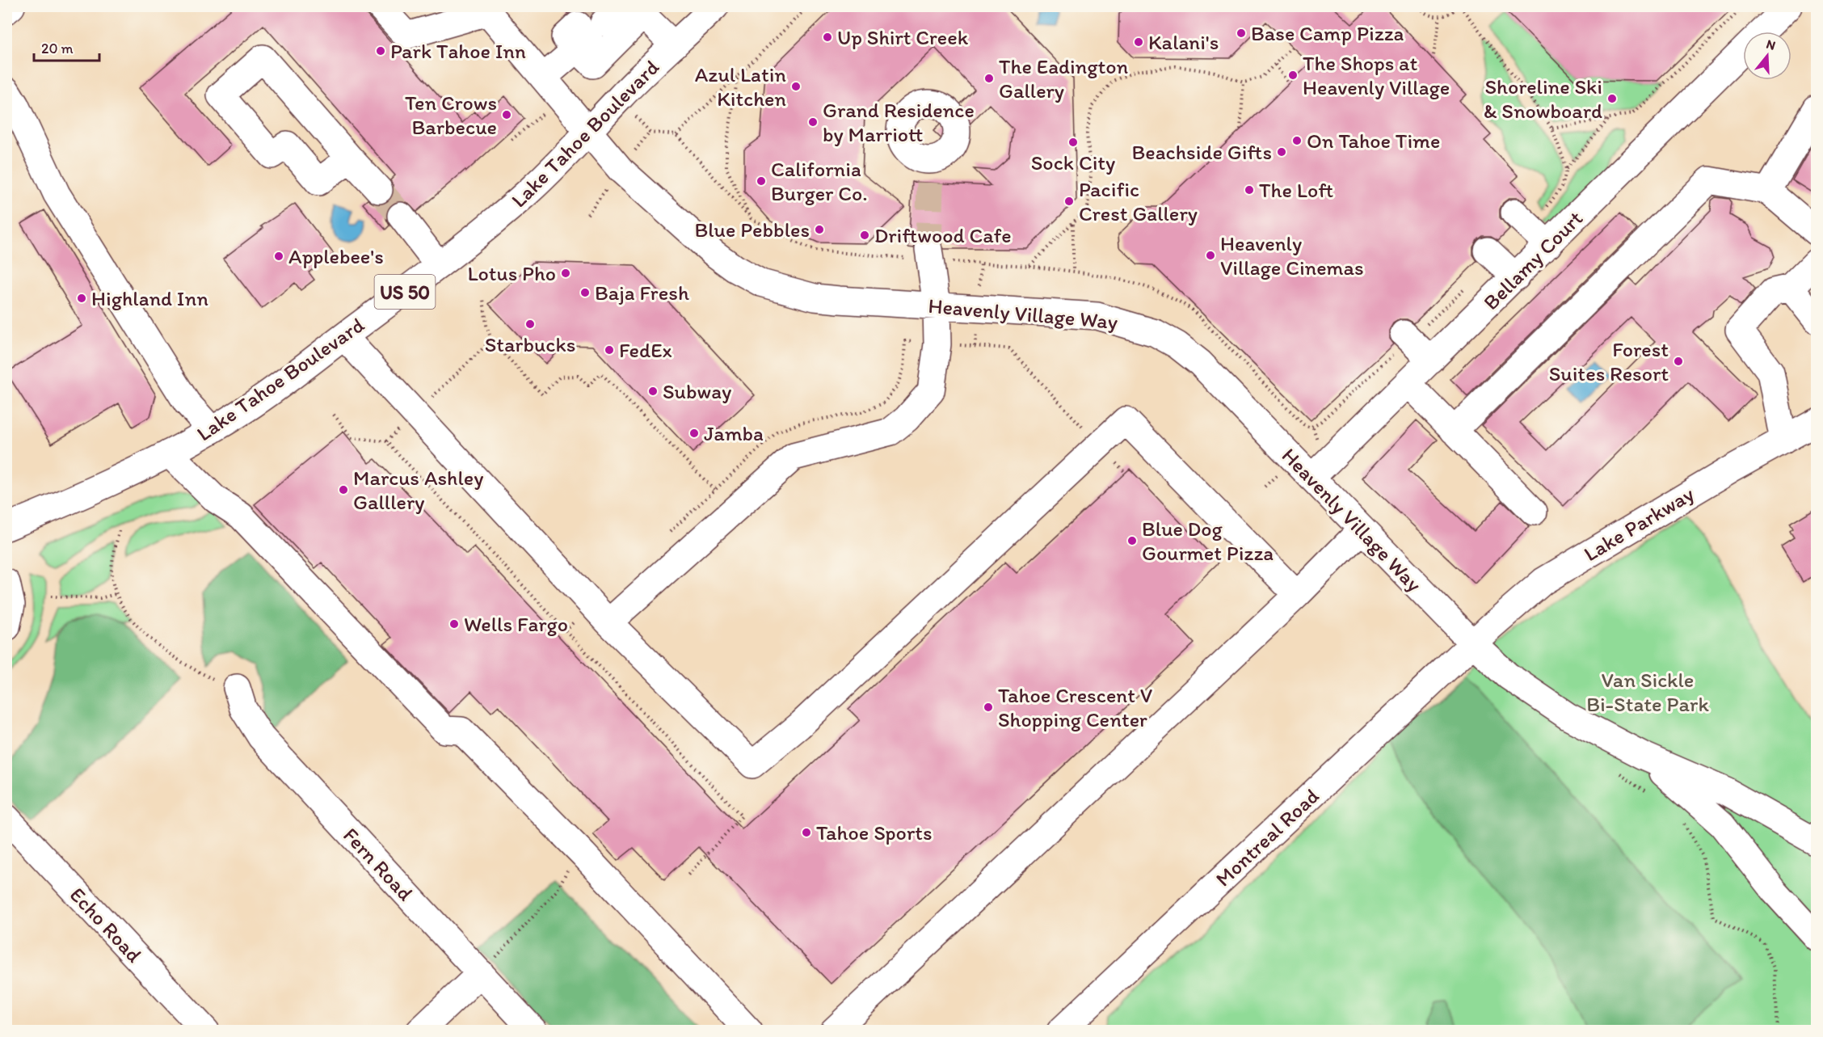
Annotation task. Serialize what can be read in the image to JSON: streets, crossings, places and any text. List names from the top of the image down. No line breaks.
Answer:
{"streets":{"main road":["Lake Tahoe Boulevard","Bellamy Court","US 50","Heavenly Village Way","Lake Parkway","Montreal Road","Fern Road","Echo Road"]},"crossings":[["Lake Tahoe Boulevard","Heavenly Village Way"],["Bellamy Court","Heavenly Village Way"],["Heavenly Village Way","Lake Parkway"],["Heavenly Village Way","Montreal Road"],["Lake Parkway","Montreal Road"]],"parks":["Van Sickle Bi-State Park"],"places":["Base Camp Pizza","Up Shirt Creek","Kalani's","Park Tahoe Inn","The Shops at Heavenly Village","The Eadington Gallery","Azul Latin Kitchen","Shoreline Ski & Snowboard","Ten Crows Barbecue","Grand Residence by Marriott","On Tahoe Time","Sock City","Beachside Gifts","California Burger Co.","The Loft","Pacific Crest Gallery","Blue Pebbles","Driftwood Cafe","Heavenly Village Cinemas","Applebee's","Lotus Pho","Baja Fresh","Highland Inn","Starbucks","FedEx","Forest Suites Resort","Subway","Jamba","Marcus Ashley Galllery","Blue Dog Gourmet Pizza","Wells Fargo","Tahoe Crescent V Shopping Center","Tahoe Sports"],"scale_bar":"20 m","north":"top"}
